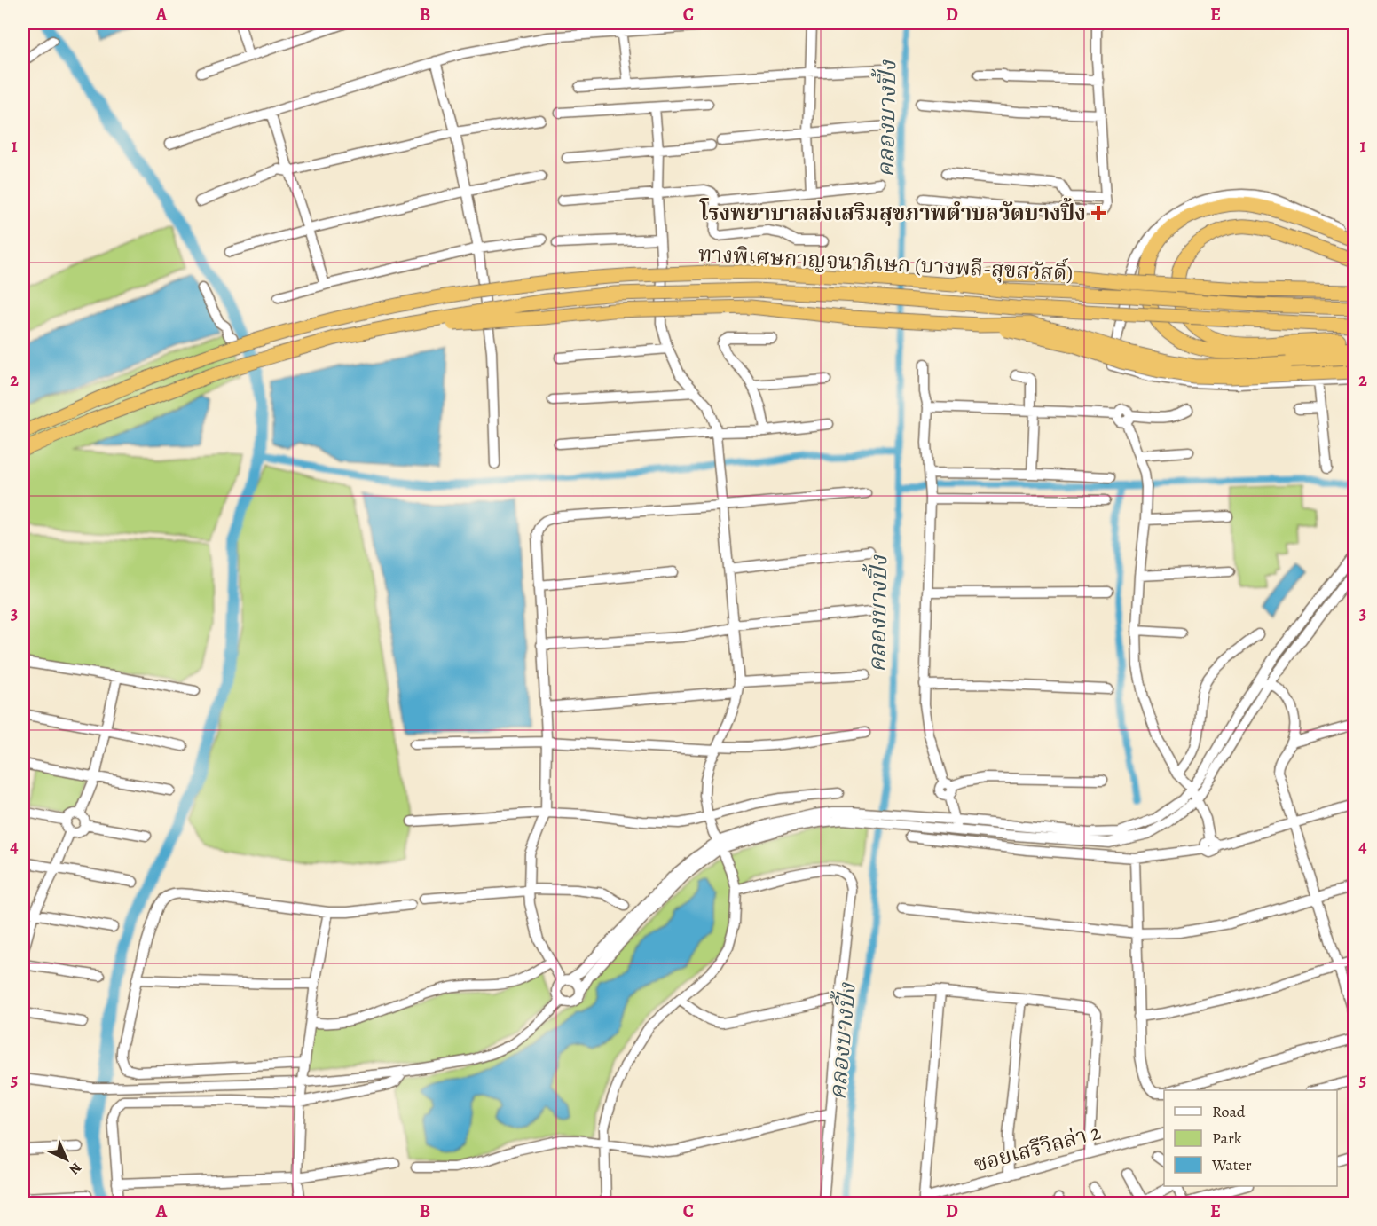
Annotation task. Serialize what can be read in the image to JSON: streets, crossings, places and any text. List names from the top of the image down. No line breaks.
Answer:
{"streets":{"highway":["ทางพิเศษกาญจนาภิเษก (บางพลี-สุขสวัสดิ์)"],"street":["ซอยเสรีวิลล่า 2"]},"water":["คลองบางปิ้ง"],"places":{"health":["โรงพยาบาลส่งเสริมสุขภาพตำบลวัดบางปิ้ง"]},"legend":["Road","Park","Water"],"north":"bottom right","grid":{"columns":["A","B","C","D","E"],"rows":["1","2","3","4","5"]}}
